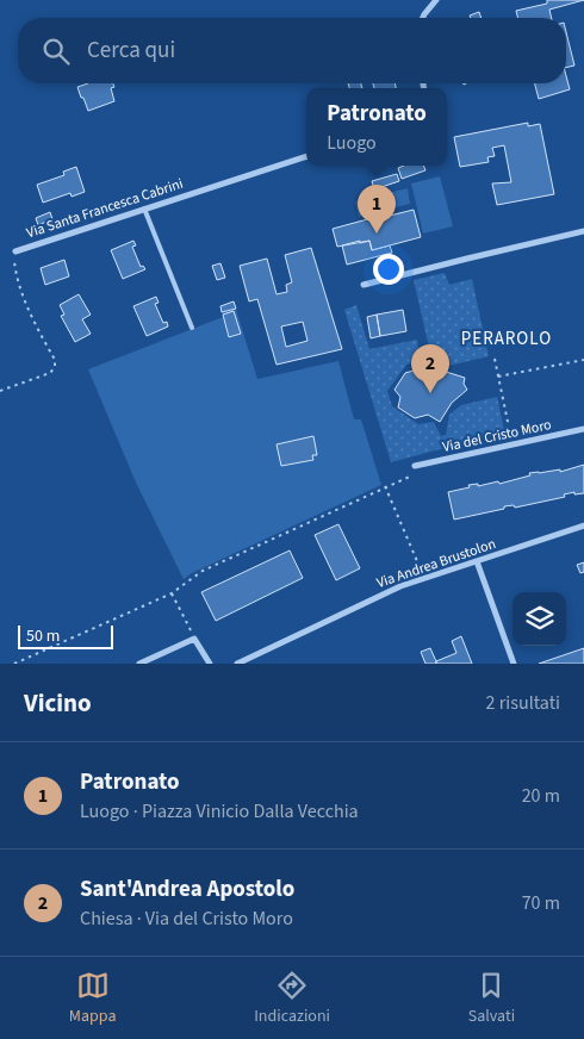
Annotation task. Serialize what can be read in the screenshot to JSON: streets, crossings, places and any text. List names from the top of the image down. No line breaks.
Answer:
{"streets":{"street":["Via Santa Francesca Cabrini","Via del Cristo Moro","Via Andrea Brustolon"]},"districts":["PERAROLO"],"scale_bar":"50 m","page":{"search":"Cerca qui","popup":["Patronato","Luogo"],"pins":["1","2"],"scale":"50 m","heading":["Vicino","2 risultati"],"list":[{"mark":"1","name":"Patronato","note":"Luogo · Piazza Vinicio Dalla Vecchia","value":"20 m"},{"mark":"2","name":"Sant'Andrea Apostolo","note":"Chiesa · Via del Cristo Moro","value":"70 m"}],"nav":["Mappa","Indicazioni","Salvati"]}}
